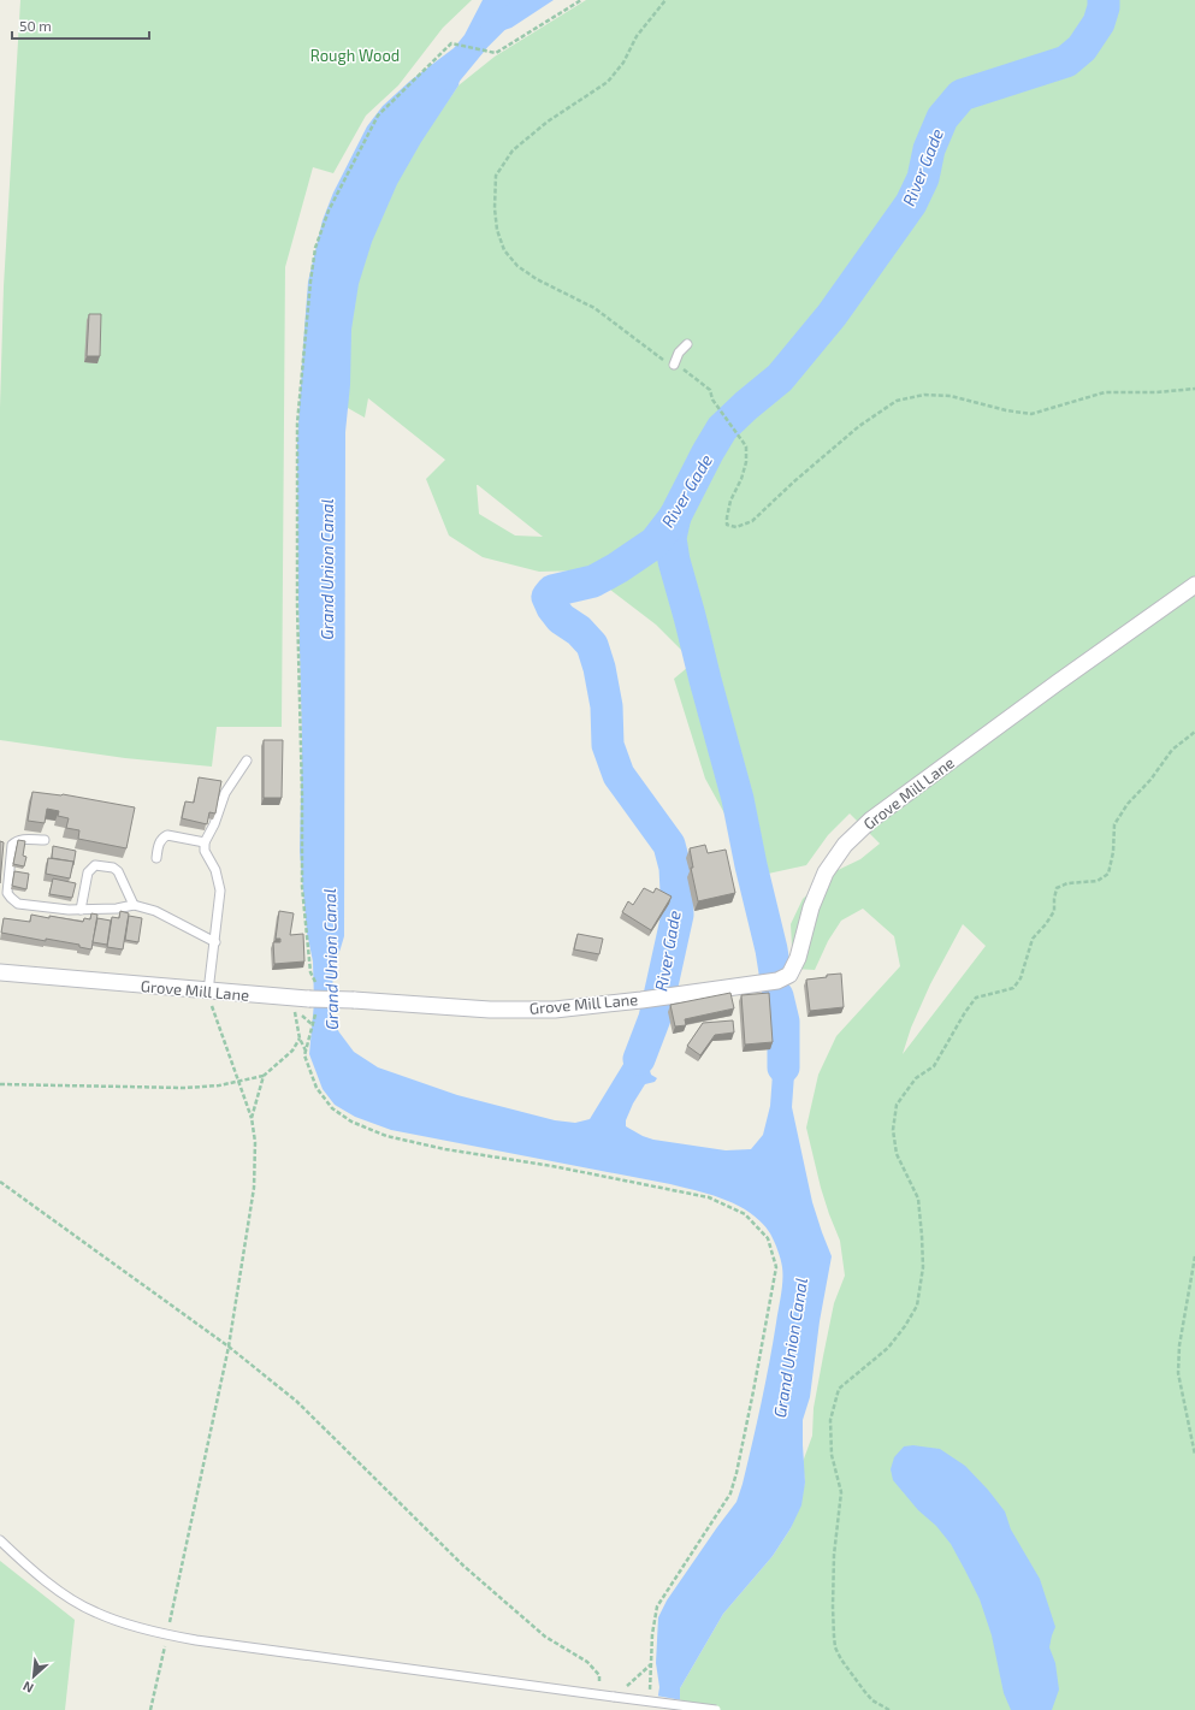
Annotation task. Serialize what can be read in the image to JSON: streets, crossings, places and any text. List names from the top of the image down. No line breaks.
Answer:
{"streets":{"street":["Grove Mill Lane"]},"water":["River Gade","Grand Union Canal"],"parks":["Rough Wood"],"scale_bar":"50 m","north":"bottom left"}
